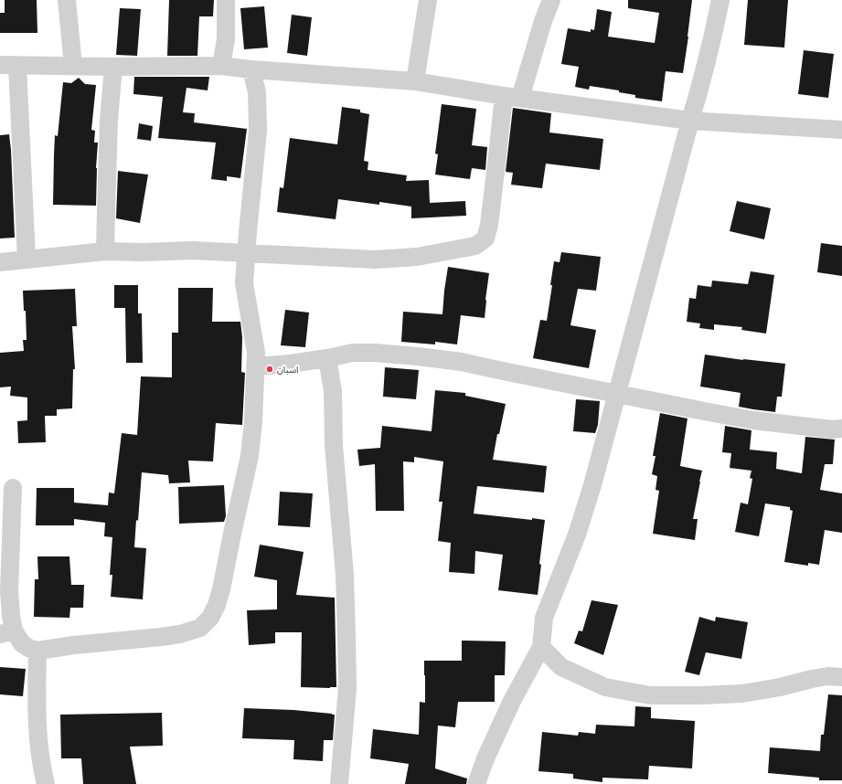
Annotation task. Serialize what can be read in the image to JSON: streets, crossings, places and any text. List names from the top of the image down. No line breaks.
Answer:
{"places":["اسبان"]}
